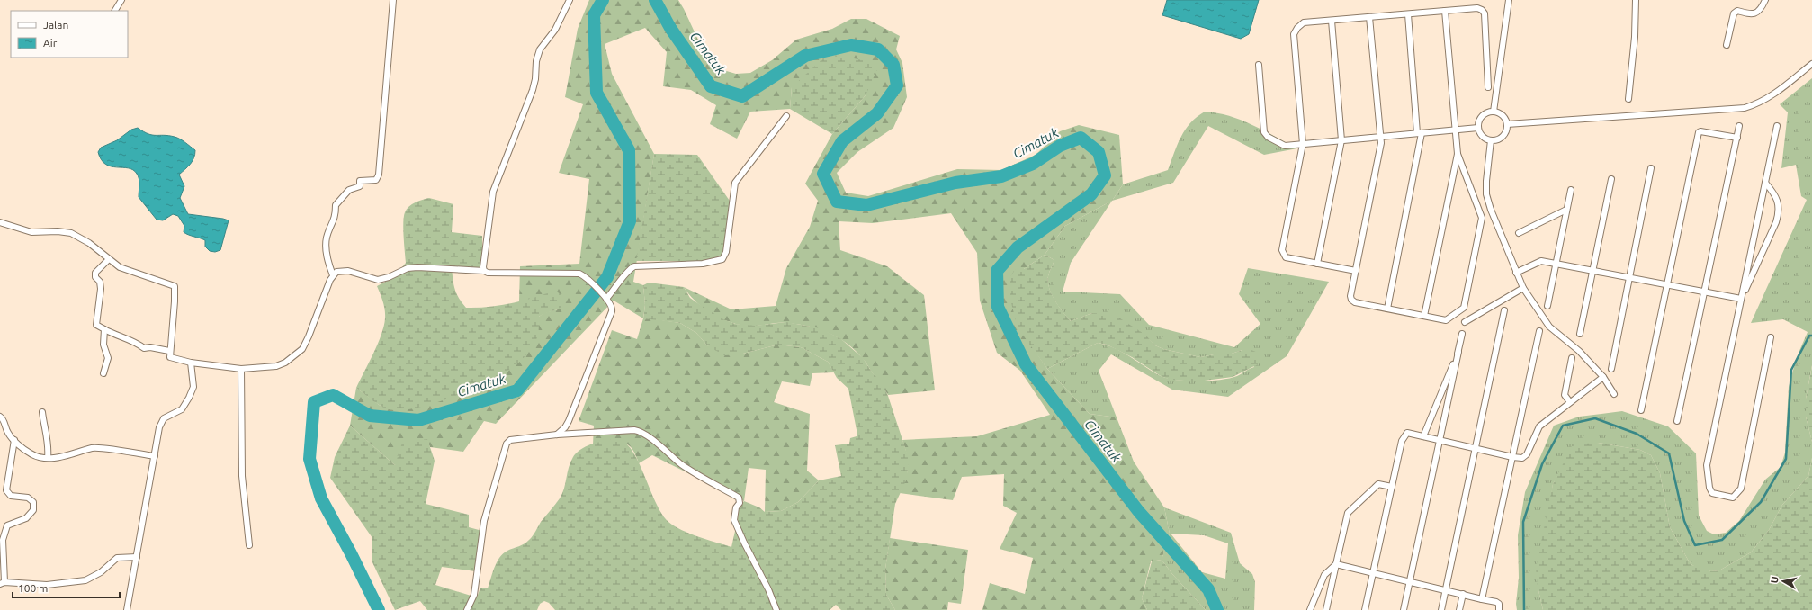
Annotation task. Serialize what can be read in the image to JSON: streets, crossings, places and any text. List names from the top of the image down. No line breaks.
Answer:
{"water":["Cimatuk"],"legend":["Jalan","Air"],"scale_bar":"100 m","north":"left"}
